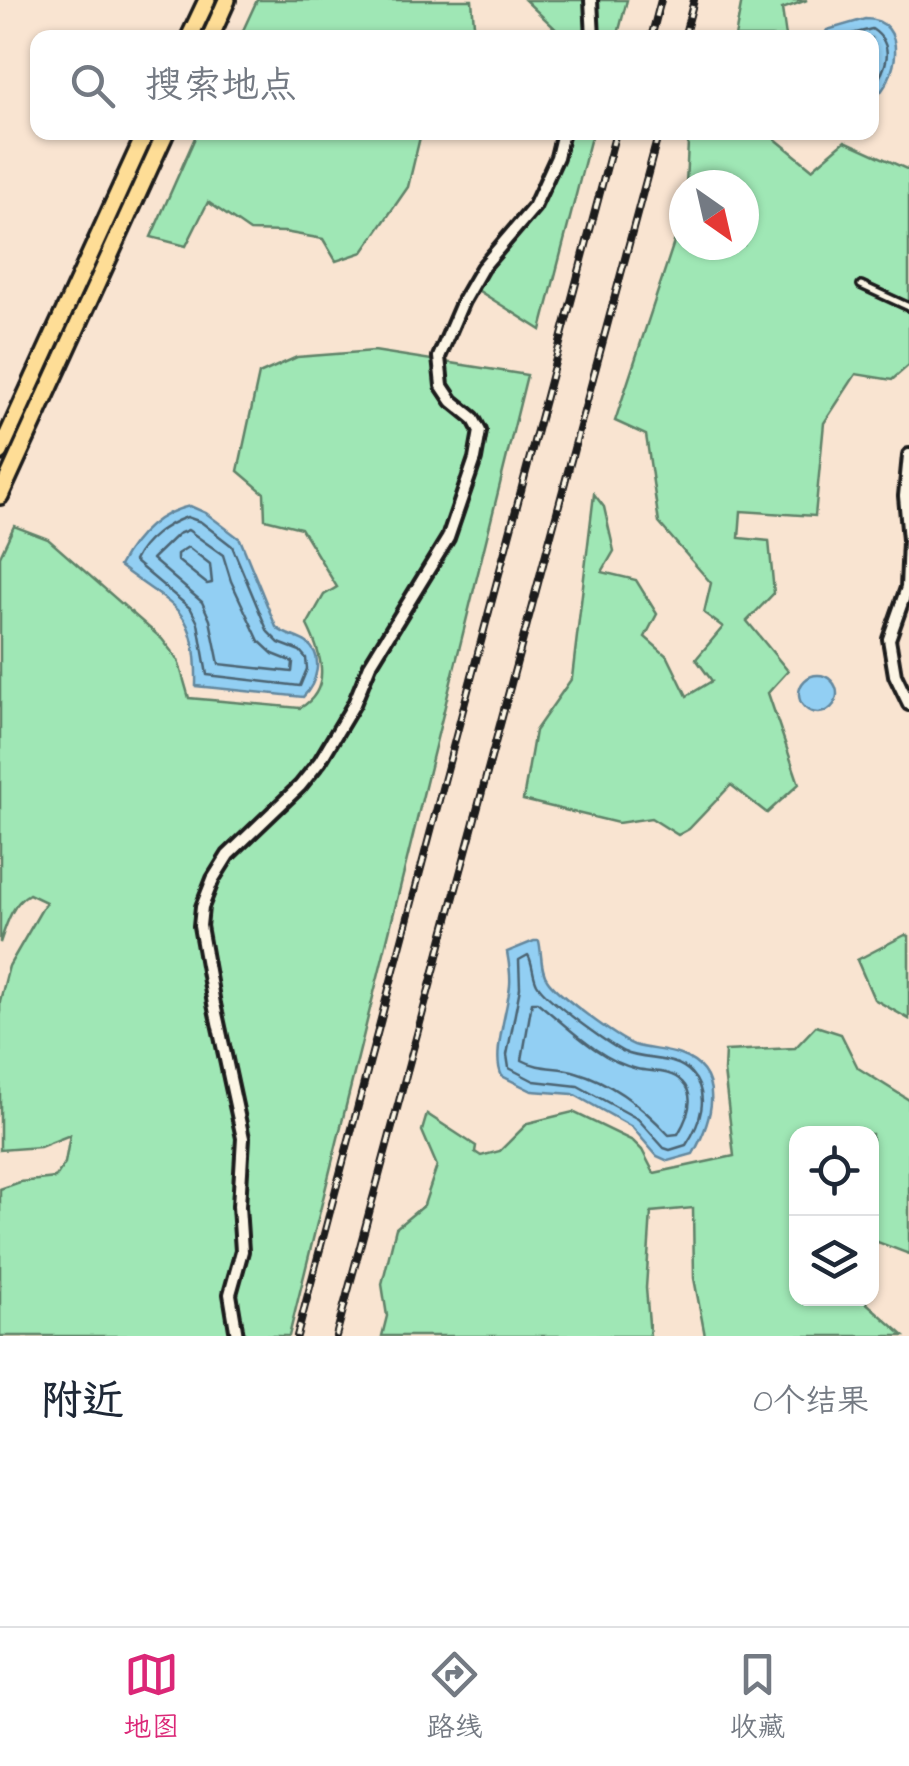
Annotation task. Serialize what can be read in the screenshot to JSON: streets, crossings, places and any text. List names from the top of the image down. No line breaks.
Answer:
{"north":"bottom right","page":{"search":"搜索地点","heading":["附近","0个结果"],"nav":["地图","路线","收藏"]}}
